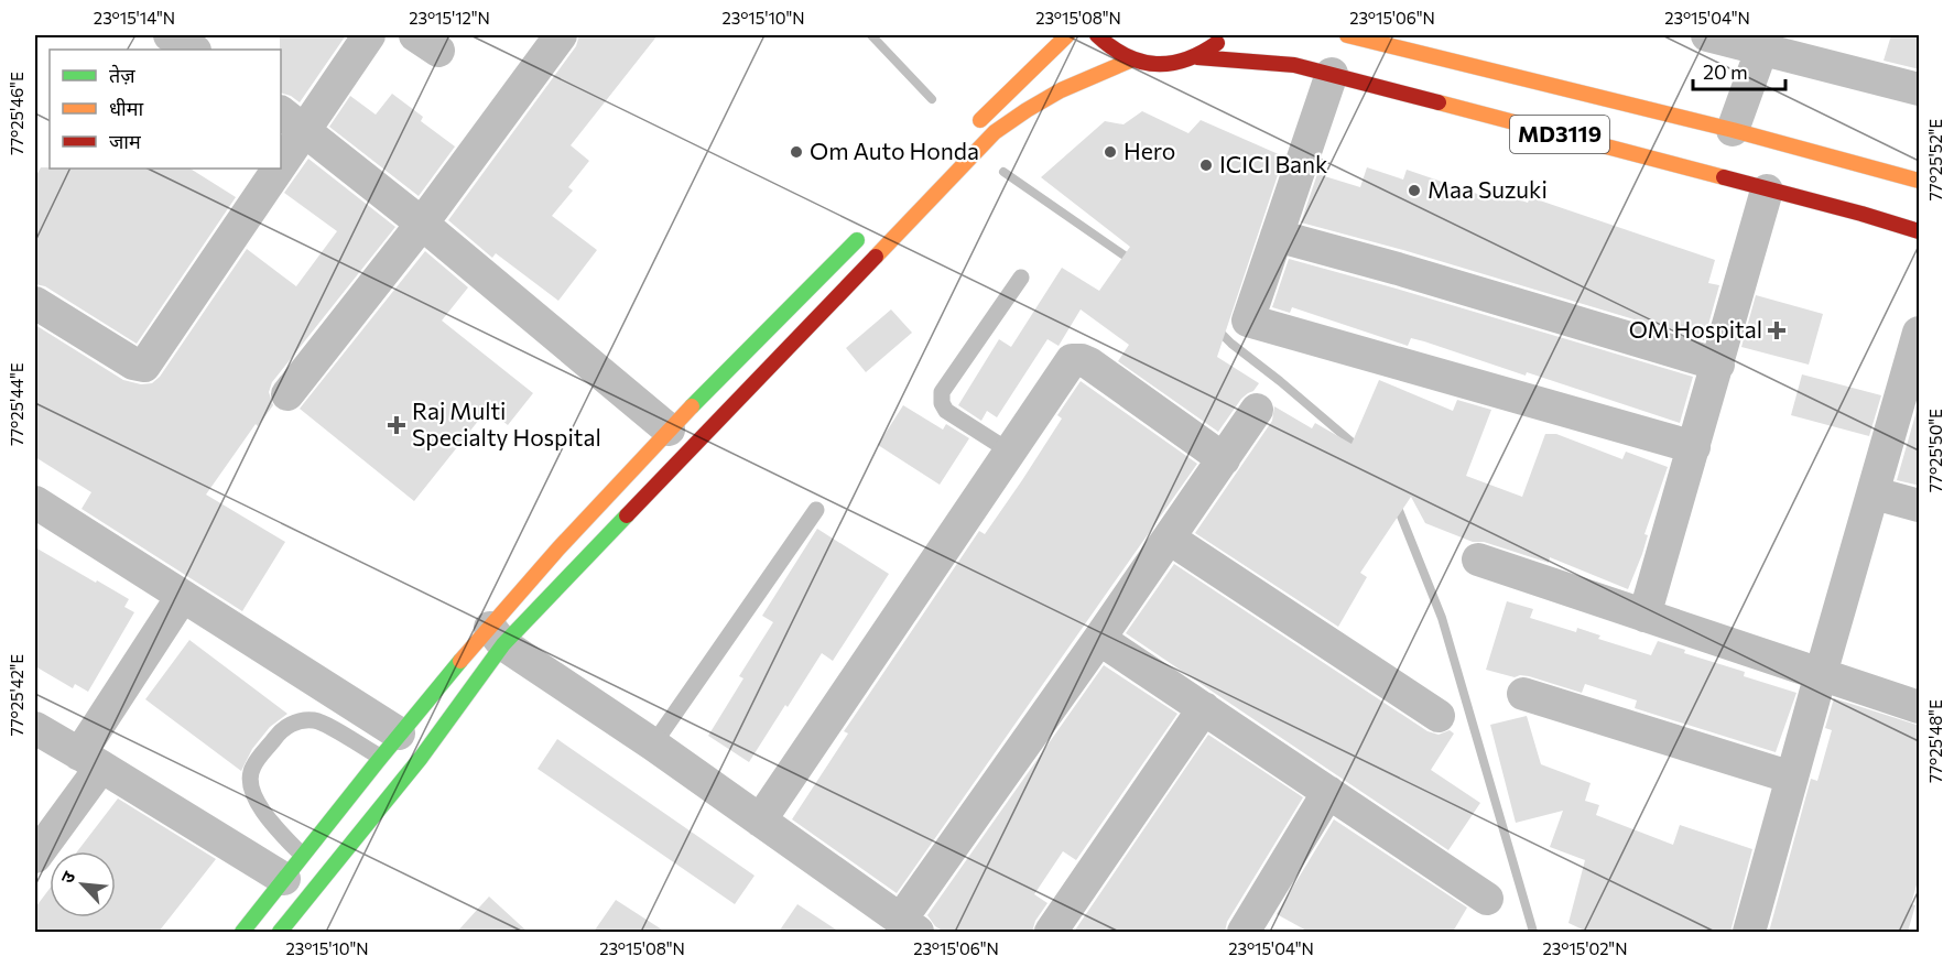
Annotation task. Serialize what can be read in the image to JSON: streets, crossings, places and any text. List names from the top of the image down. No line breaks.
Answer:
{"streets":{"main road":["MD3119"]},"places":{"other":["Om Auto Honda","Hero","ICICI Bank","Maa Suzuki"],"health":["OM Hospital","Raj Multi Specialty Hospital"]},"legend":["तेज़","धीमा","जाम"],"scale_bar":"20 m","north":"top left","coordinates":["23°15'14\"N","23°15'12\"N","23°15'10\"N","23°15'08\"N","23°15'06\"N","23°15'04\"N","77°25'46\"E","77°25'52\"E","77°25'44\"E","77°25'50\"E","77°25'42\"E","77°25'48\"E","23°15'02\"N"]}
